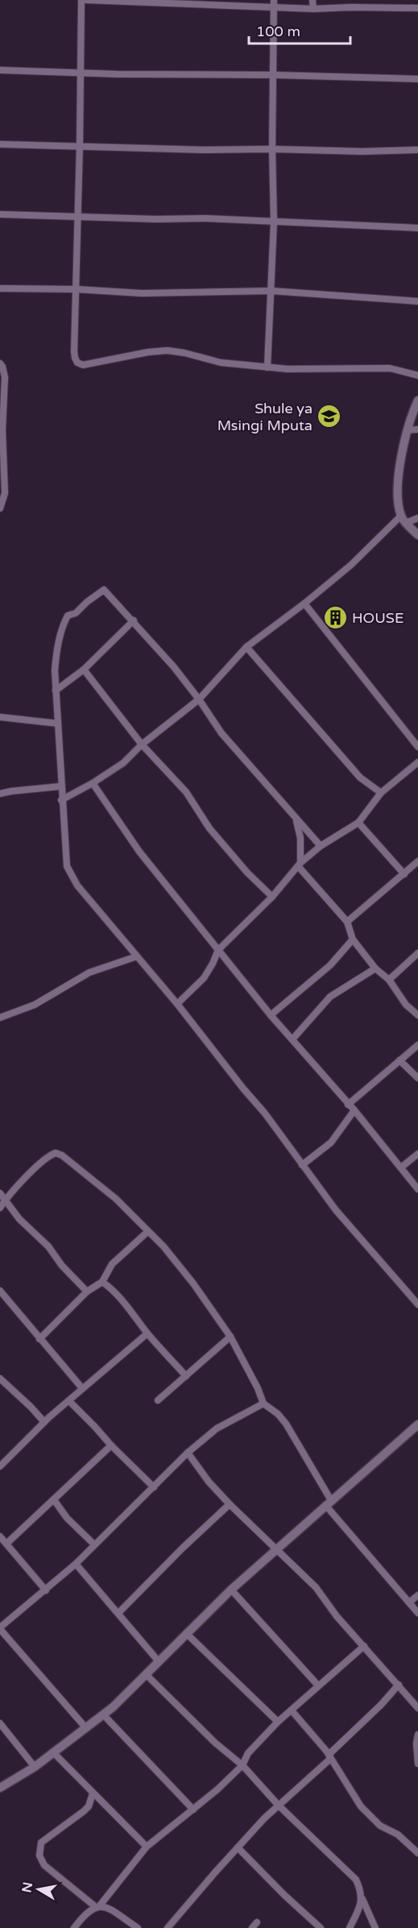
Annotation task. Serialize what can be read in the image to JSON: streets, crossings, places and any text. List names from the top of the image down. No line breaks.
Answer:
{"places":{"school or university":["Shule ya Msingi Mputa"],"building":["HOUSE"]},"scale_bar":"100 m","north":"left"}
